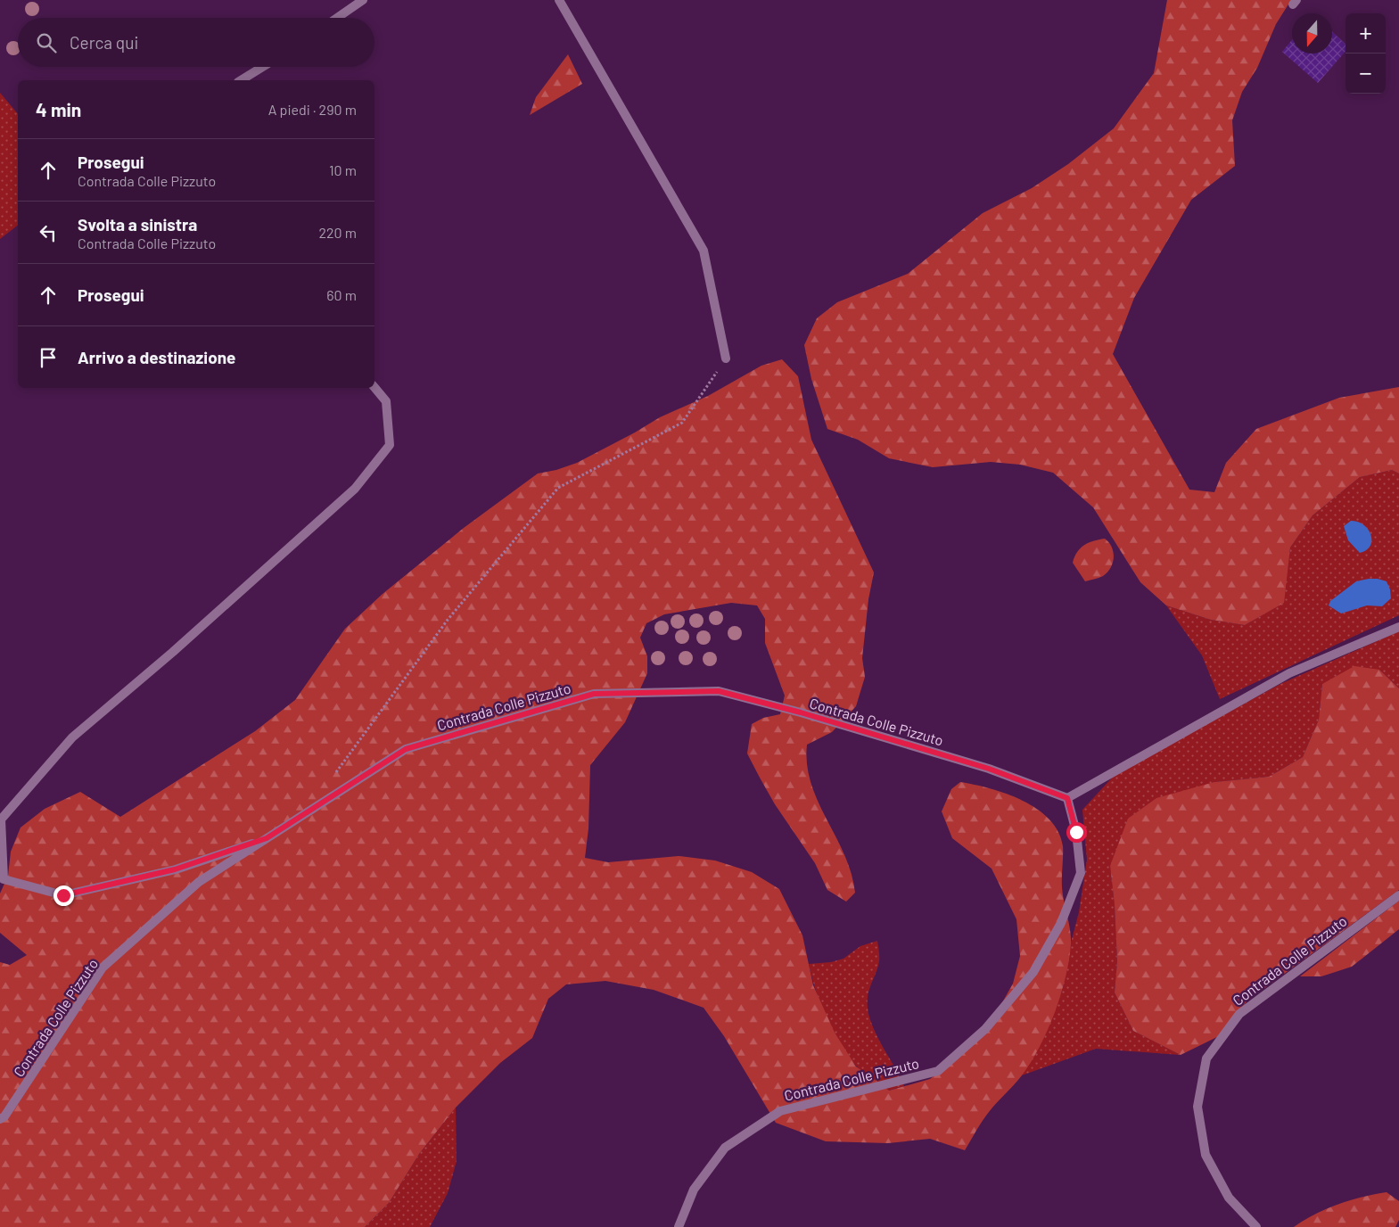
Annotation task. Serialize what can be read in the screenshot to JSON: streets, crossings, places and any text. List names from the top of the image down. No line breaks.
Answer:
{"streets":{"street":["Contrada Colle Pizzuto"]},"north":"bottom","page":{"map_buttons":["+","−"],"search":"Cerca qui","heading":["4 min","A piedi · 290 m"],"list":[["Prosegui","Contrada Colle Pizzuto","10 m"],["Svolta a sinistra","Contrada Colle Pizzuto","220 m"],["Prosegui","60 m"],"Arrivo a destinazione"]}}
